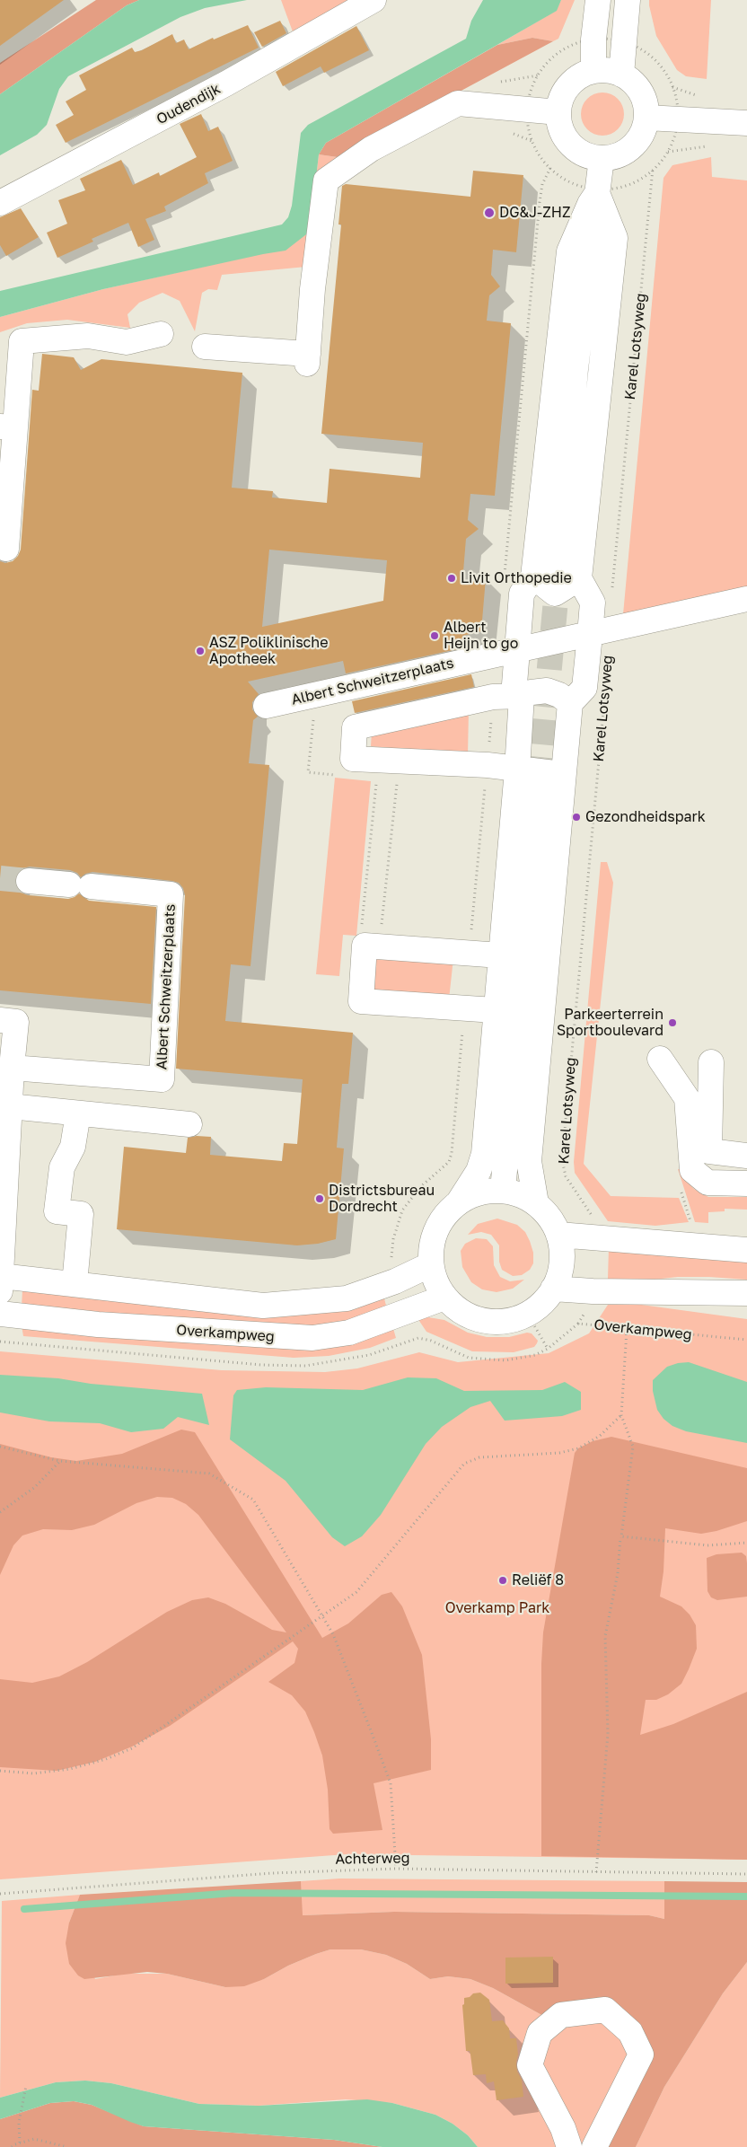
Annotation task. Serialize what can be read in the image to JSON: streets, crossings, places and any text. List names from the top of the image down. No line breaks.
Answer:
{"streets":{"street":["Oudendijk","Karel Lotsyweg","Albert Schweitzerplaats","Overkampweg"],"path":["Achterweg"]},"crossings":[["Karel Lotsyweg","Albert Schweitzerplaats"]],"parks":["Overkamp Park"],"places":["DG&J-ZHZ","Livit Orthopedie","Albert Heijn to go","ASZ Poliklinische Apotheek","Gezondheidspark","Parkeerterrein Sportboulevard","Districtsbureau Dordrecht","Reliëf 8"]}
